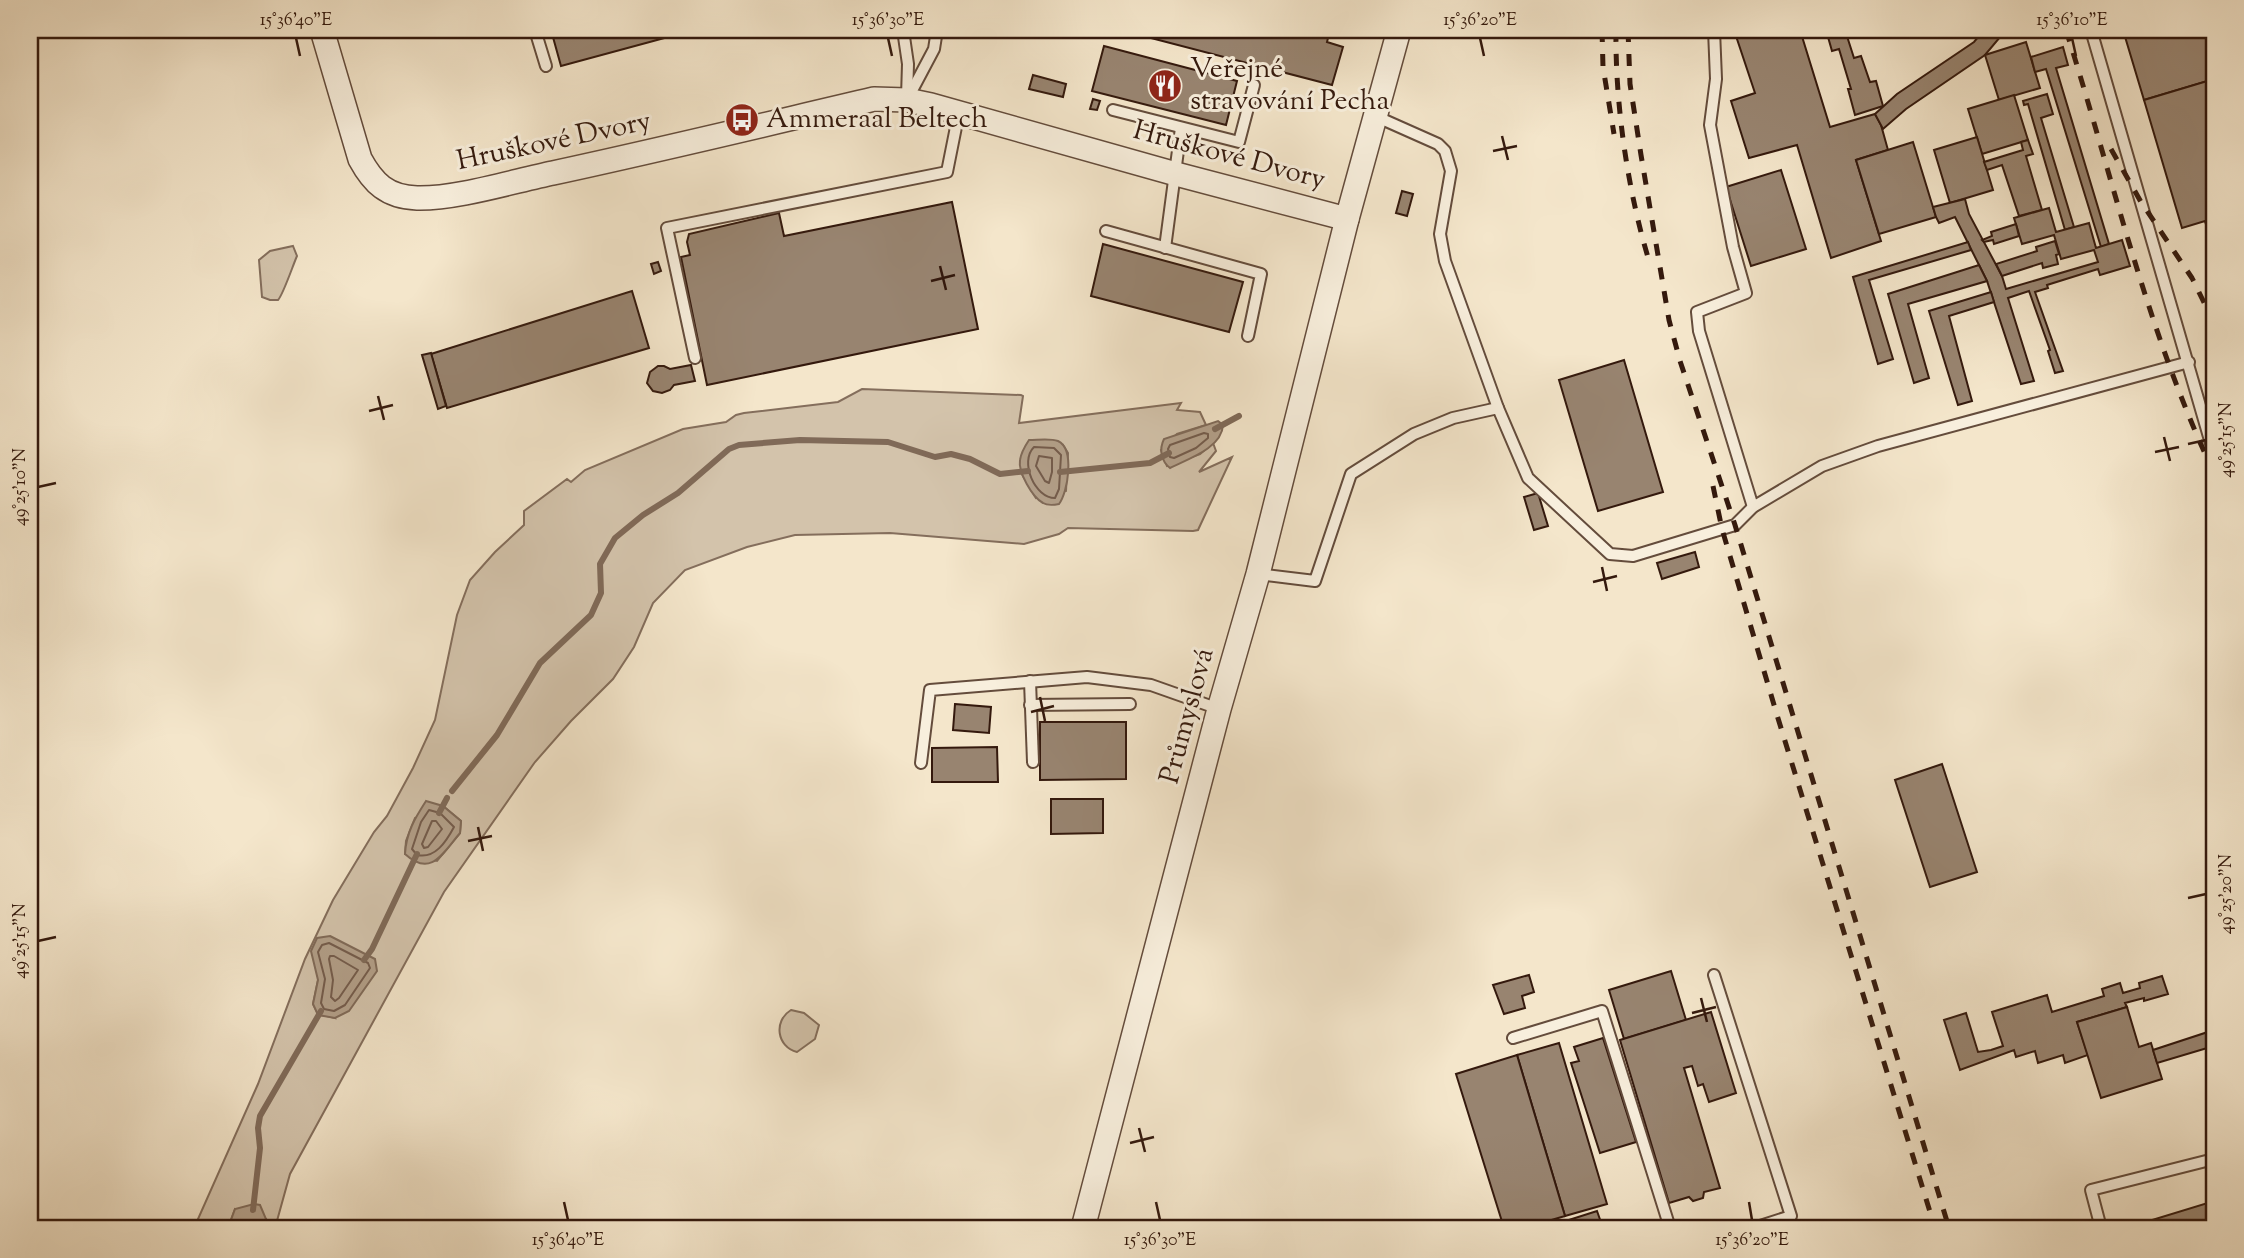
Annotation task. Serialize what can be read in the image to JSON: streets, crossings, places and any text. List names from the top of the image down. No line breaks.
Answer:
{"streets":{"street":["Hruškové Dvory","Průmyslová"]},"crossings":[["Hruškové Dvory","Průmyslová"]],"places":{"restaurant":["Veřejné stravování Pecha"],"bus stop":["Ammeraal Beltech"]},"coordinates":["15°36'40\"E","15°36'30\"E","15°36'20\"E","15°36'10\"E","49°25'15\"N","49°25'10\"N","49°25'20\"N"]}
